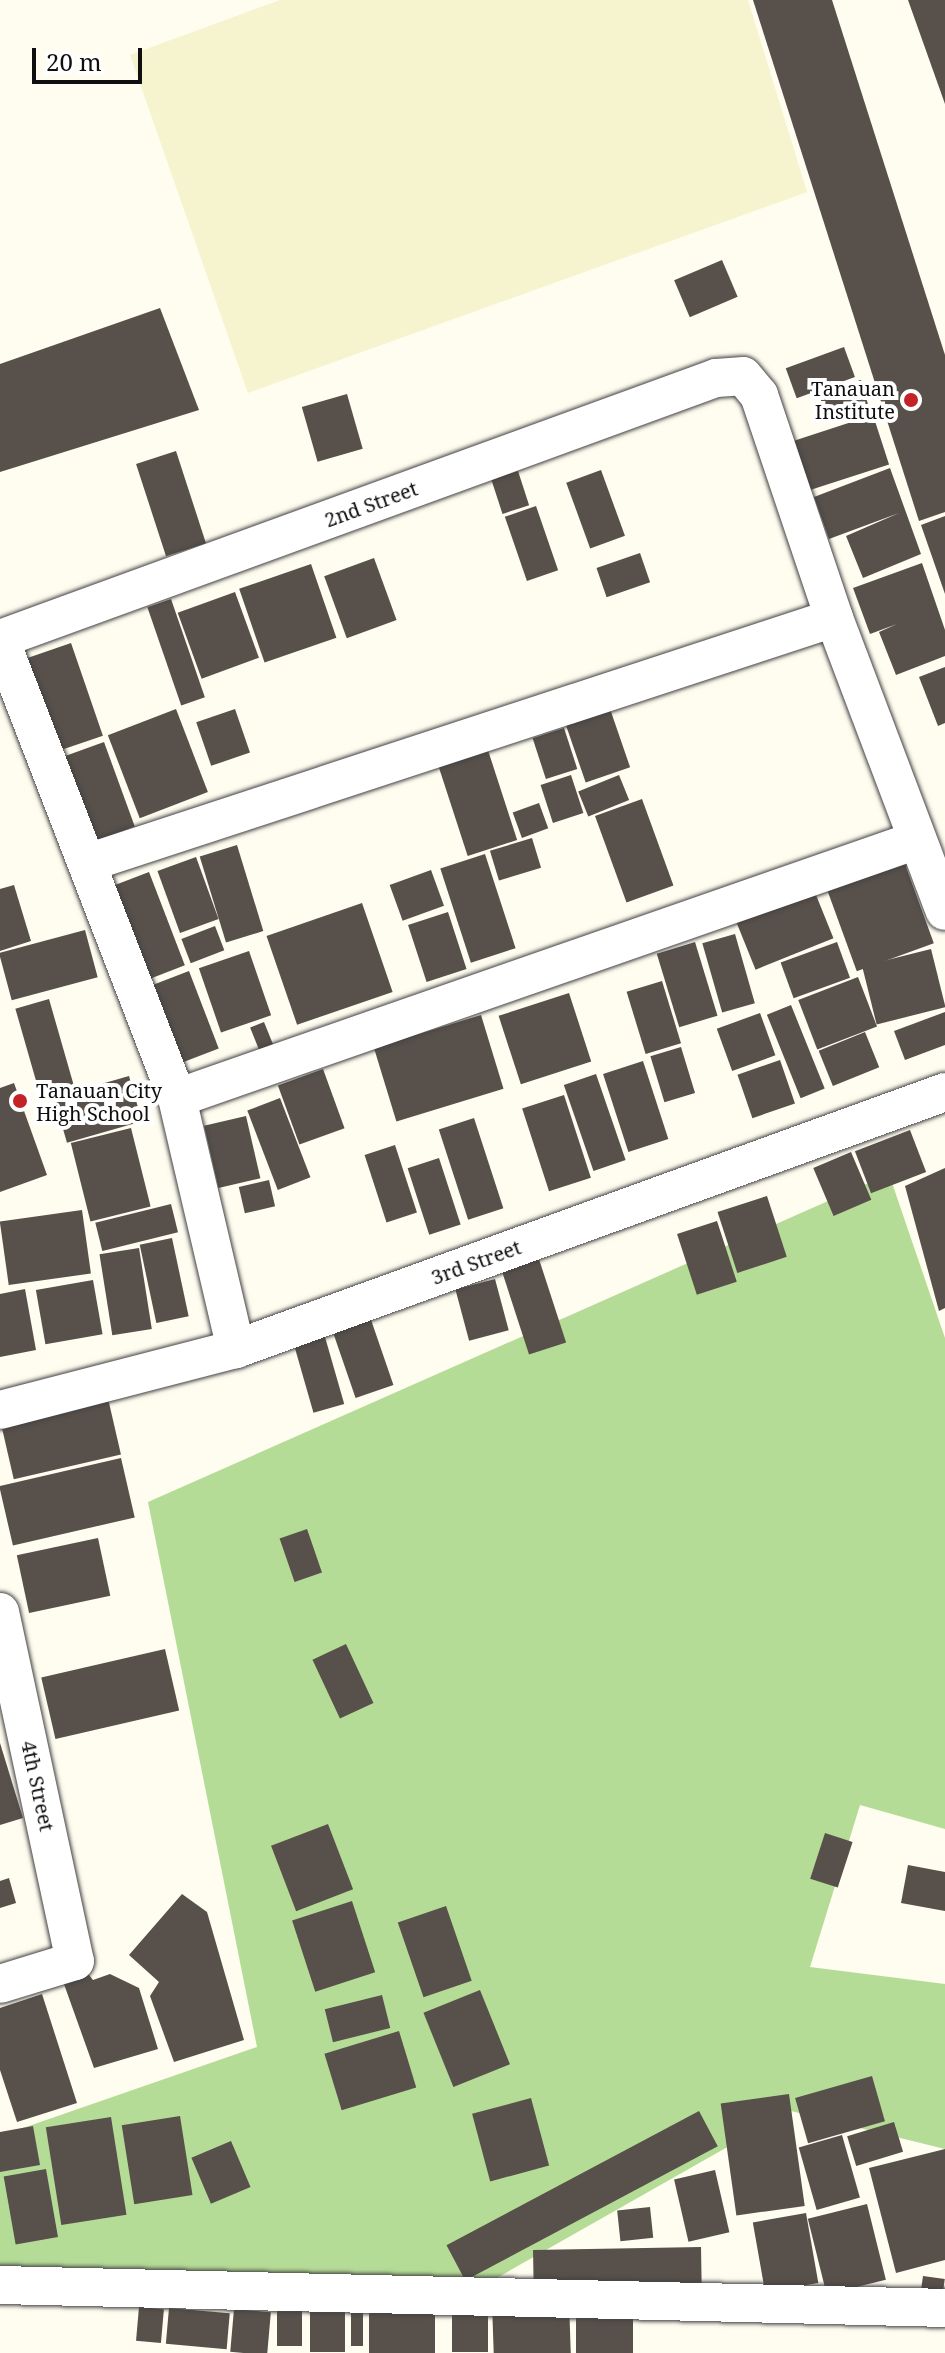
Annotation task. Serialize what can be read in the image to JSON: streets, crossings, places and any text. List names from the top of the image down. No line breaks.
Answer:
{"streets":{"street":["2nd Street","3rd Street","4th Street"]},"places":["Tanauan Institute","Tanauan City High School"],"scale_bar":"20 m"}
